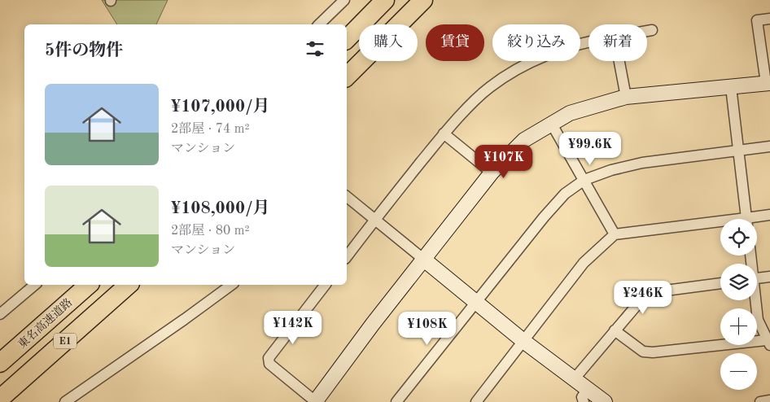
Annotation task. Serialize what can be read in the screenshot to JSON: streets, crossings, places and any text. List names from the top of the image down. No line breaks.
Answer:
{"streets":{"highway":["東名高速道路","E1"]},"page":{"chip":["購入","賃貸","絞り込み","新着"],"heading":"5件の物件","list":[{"name":"¥107,000/月","note":"2部屋 · 74 m² · マンション"},{"name":"¥108,000/月","note":"2部屋 · 80 m² · マンション"}],"price":["¥99.6K","¥107K","¥246K","¥142K","¥108K"],"map_buttons":["+","−"]}}
